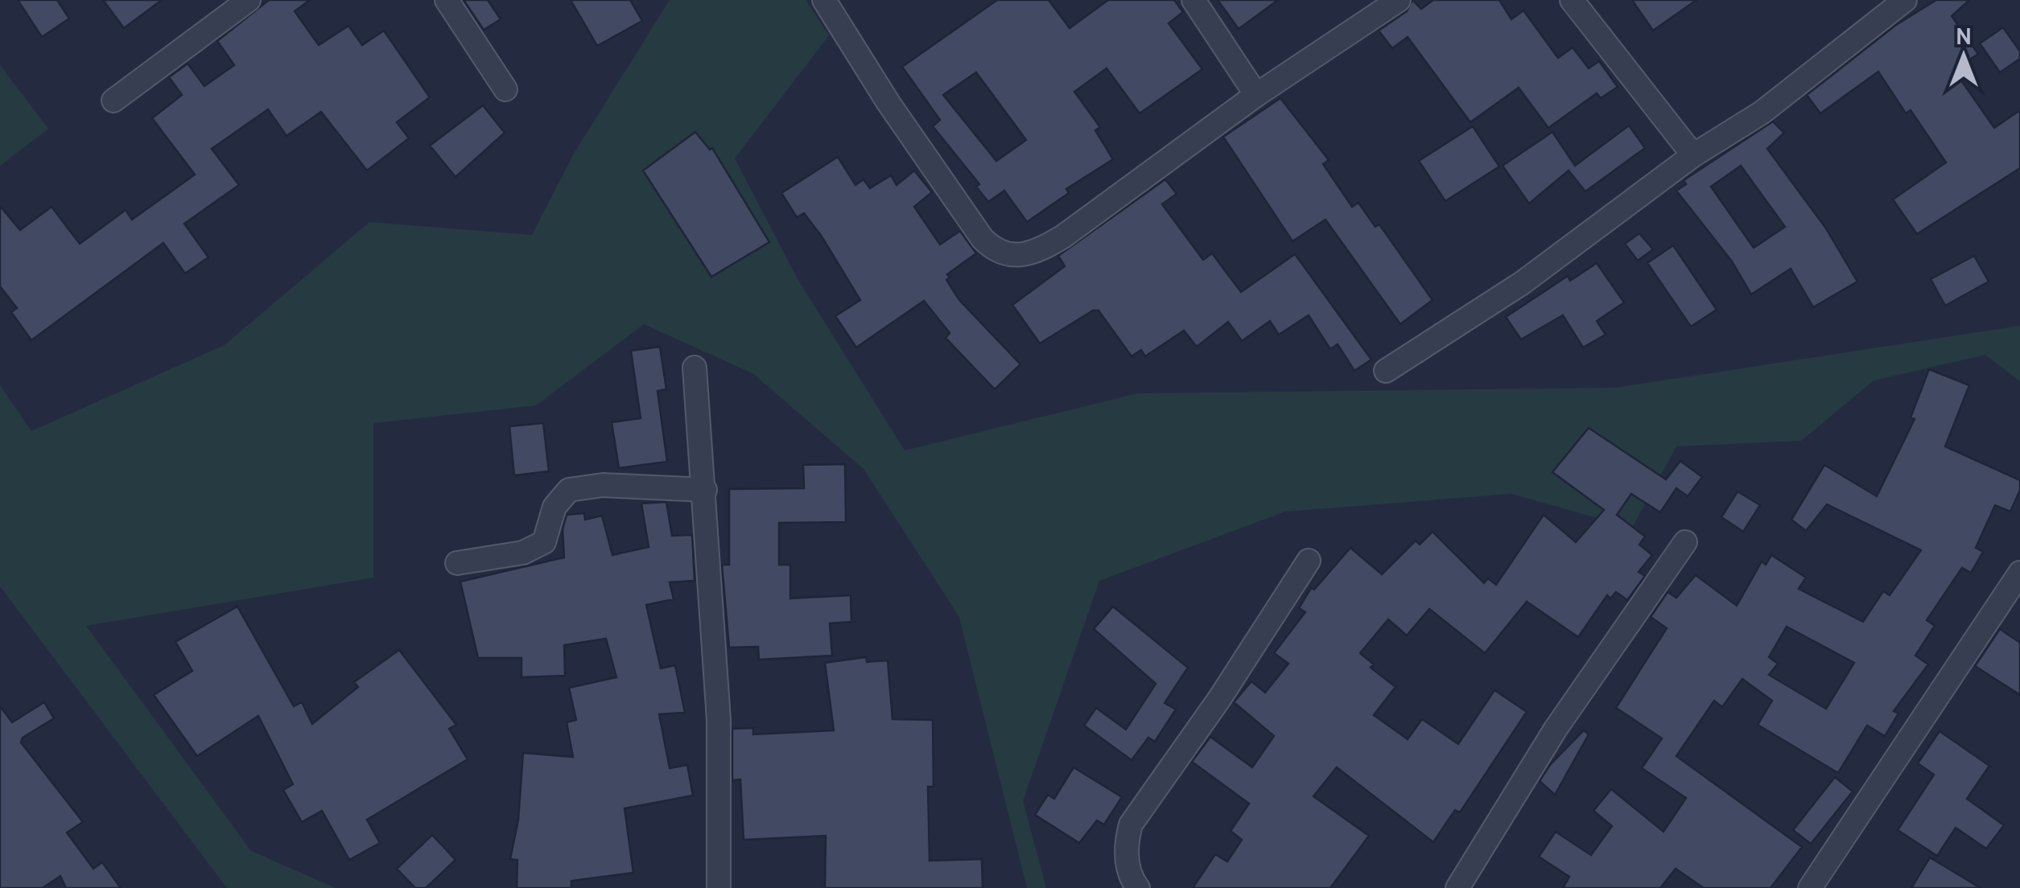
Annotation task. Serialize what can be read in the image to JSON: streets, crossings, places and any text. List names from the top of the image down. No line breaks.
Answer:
{"north":"top"}
